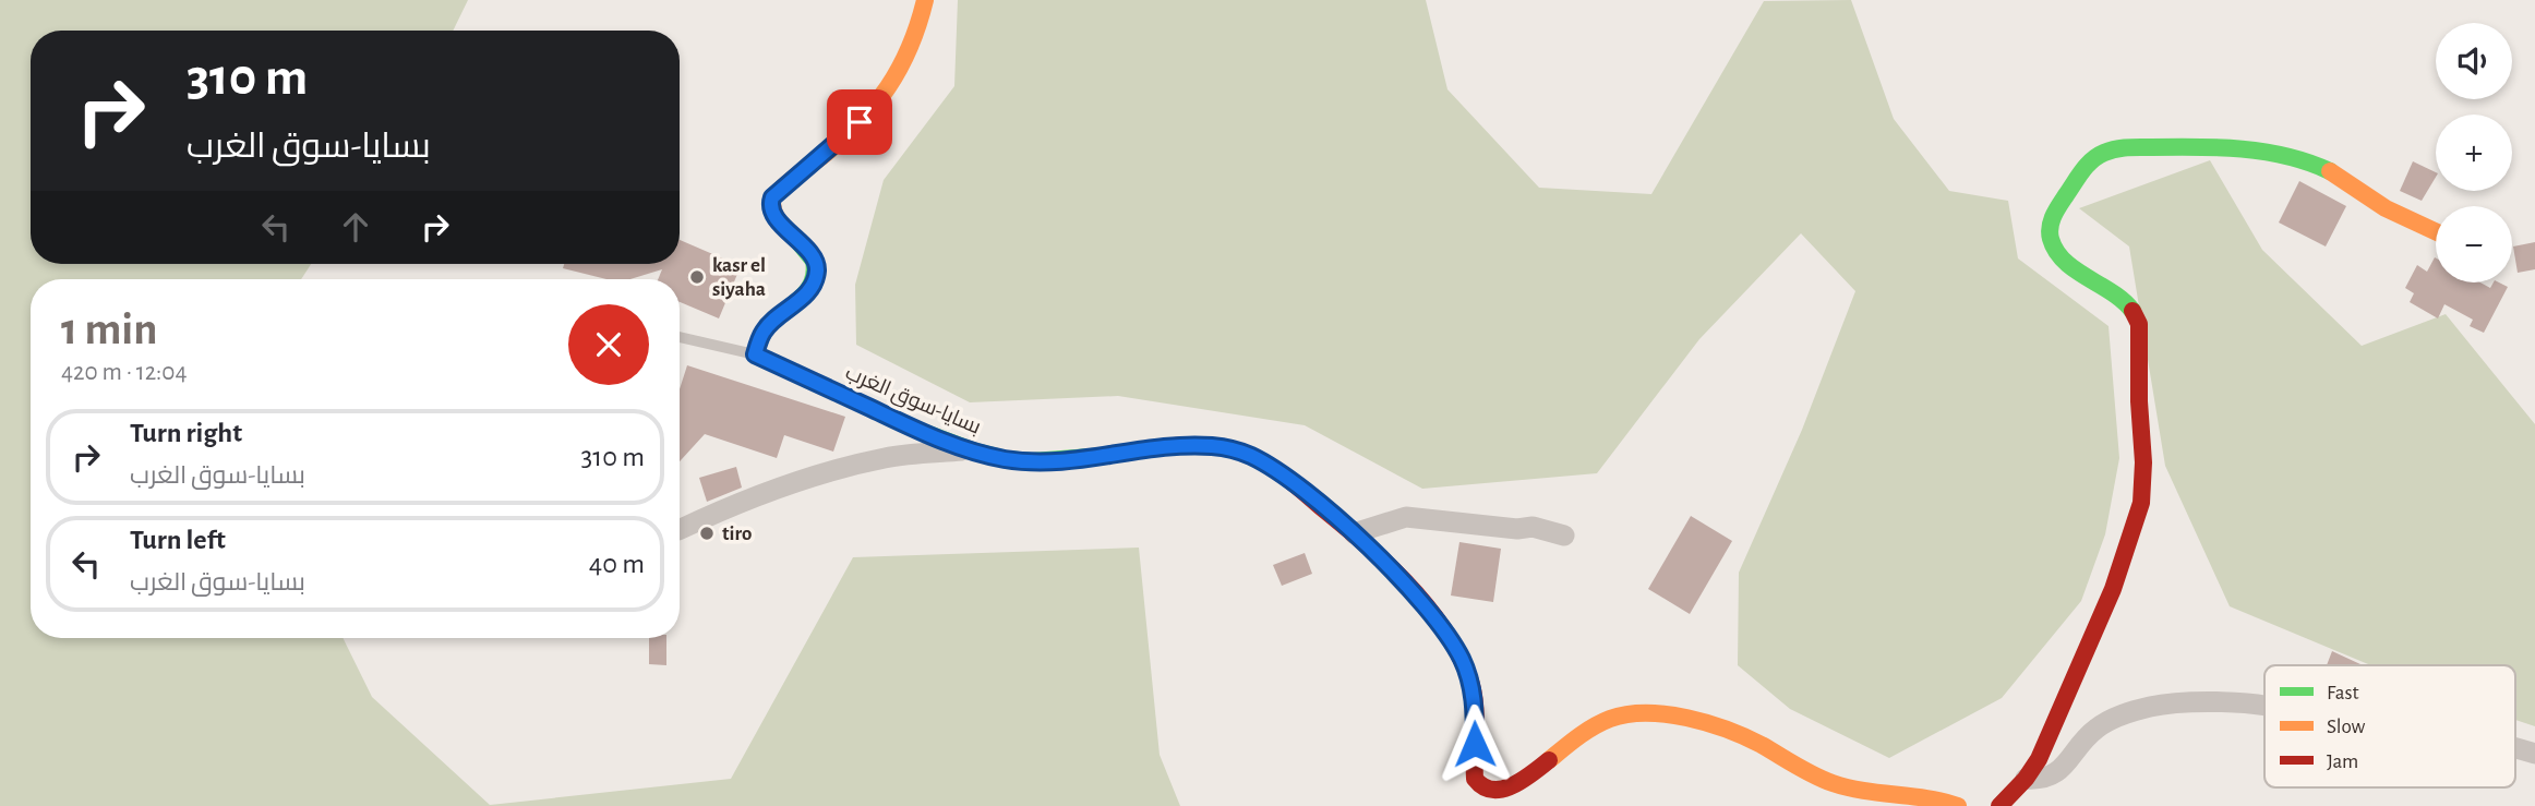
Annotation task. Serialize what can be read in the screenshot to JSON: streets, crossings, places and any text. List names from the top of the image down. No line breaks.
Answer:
{"streets":{"street":["بسايا-سوق الغرب"]},"places":["kasr el siyaha","tiro"],"legend":["Fast","Slow","Jam"],"page":{"map_buttons":["+","−"],"turn":["310 m","بسايا-سوق الغرب"],"heading":["1 min","420 m · 12:04"],"list":[{"name":"Turn right","note":"بسايا-سوق الغرب","value":"310 m"},{"name":"Turn left","note":"بسايا-سوق الغرب","value":"40 m"}]}}
